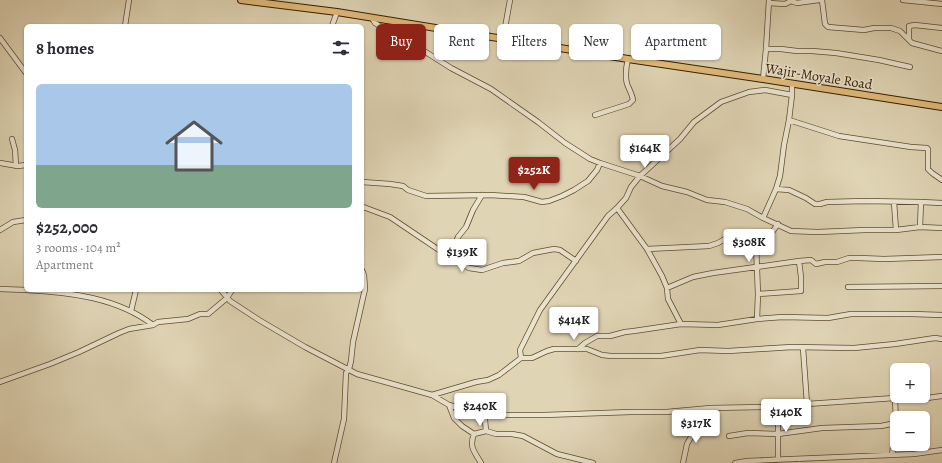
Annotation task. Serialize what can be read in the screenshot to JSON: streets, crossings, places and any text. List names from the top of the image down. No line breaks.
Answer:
{"streets":{"main road":["Wajir-Moyale Road"]},"page":{"chip":["Buy","Rent","Filters","New","Apartment"],"heading":"8 homes","list":[{"name":"$252,000","note":"3 rooms · 104 m² · Apartment"}],"price":["$164K","$252K","$308K","$139K","$414K","$240K","$140K","$317K"],"map_buttons":["+","−"]}}
